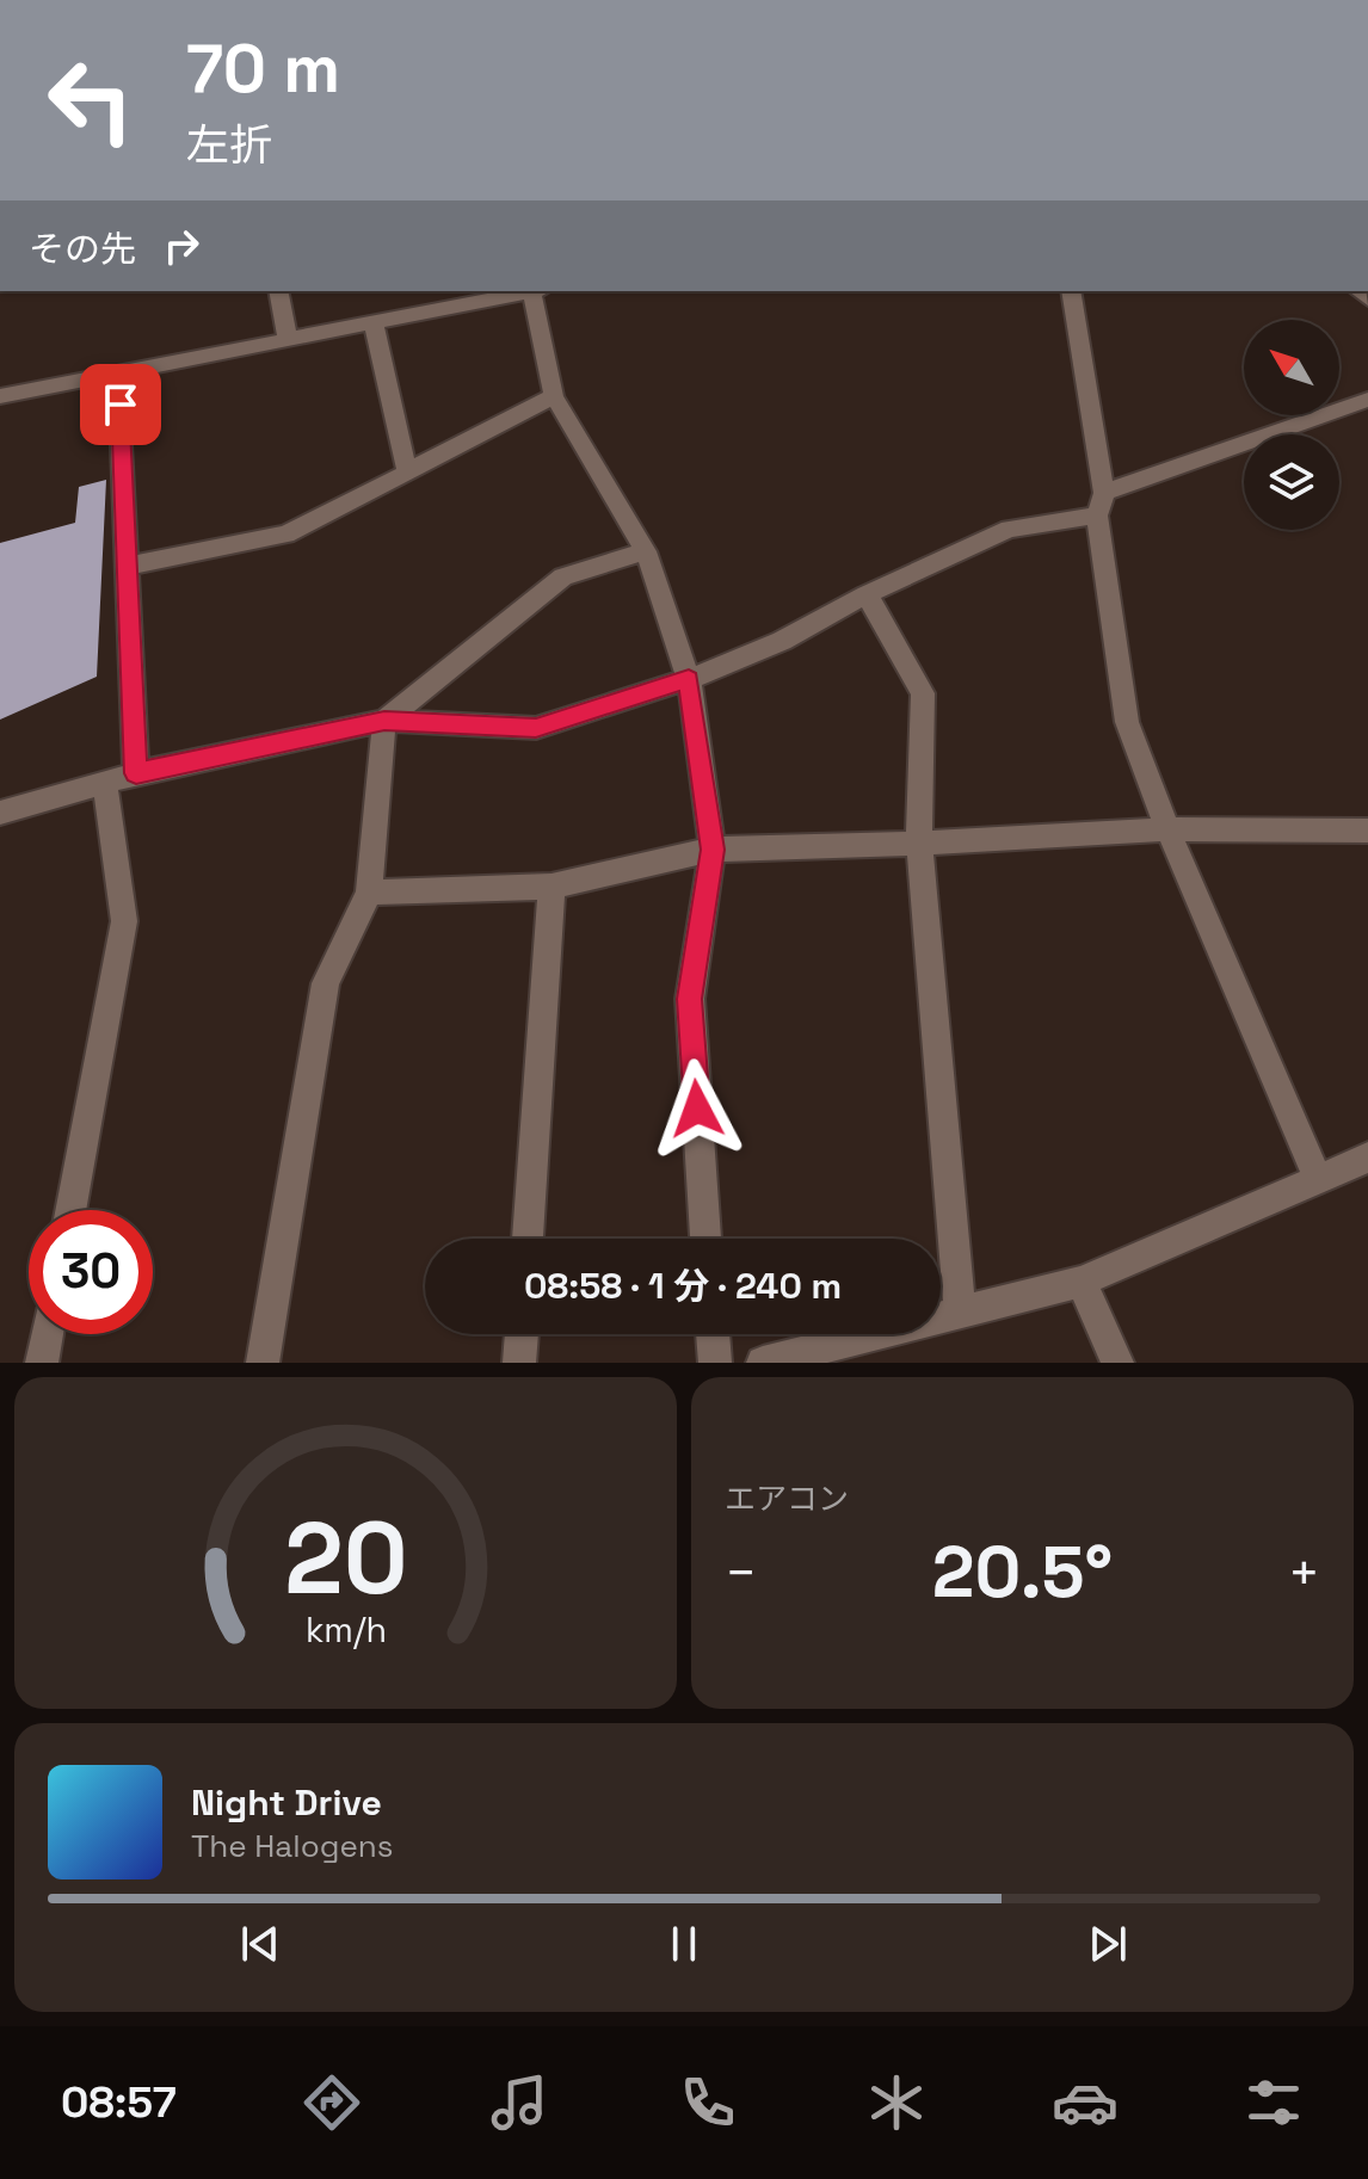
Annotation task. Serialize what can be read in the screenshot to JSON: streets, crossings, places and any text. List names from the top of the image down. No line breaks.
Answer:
{"north":"top left","page":{"turn":["70 m","左折"],"then":"その先","limit":"30","trip":"08:58 · 1 分 · 240 m","tile":"エアコン","heat":["−","20.5°","+"],"song":["Night Drive","The Halogens"],"tabs":"08:57","gauge":["20","km/h"]}}
